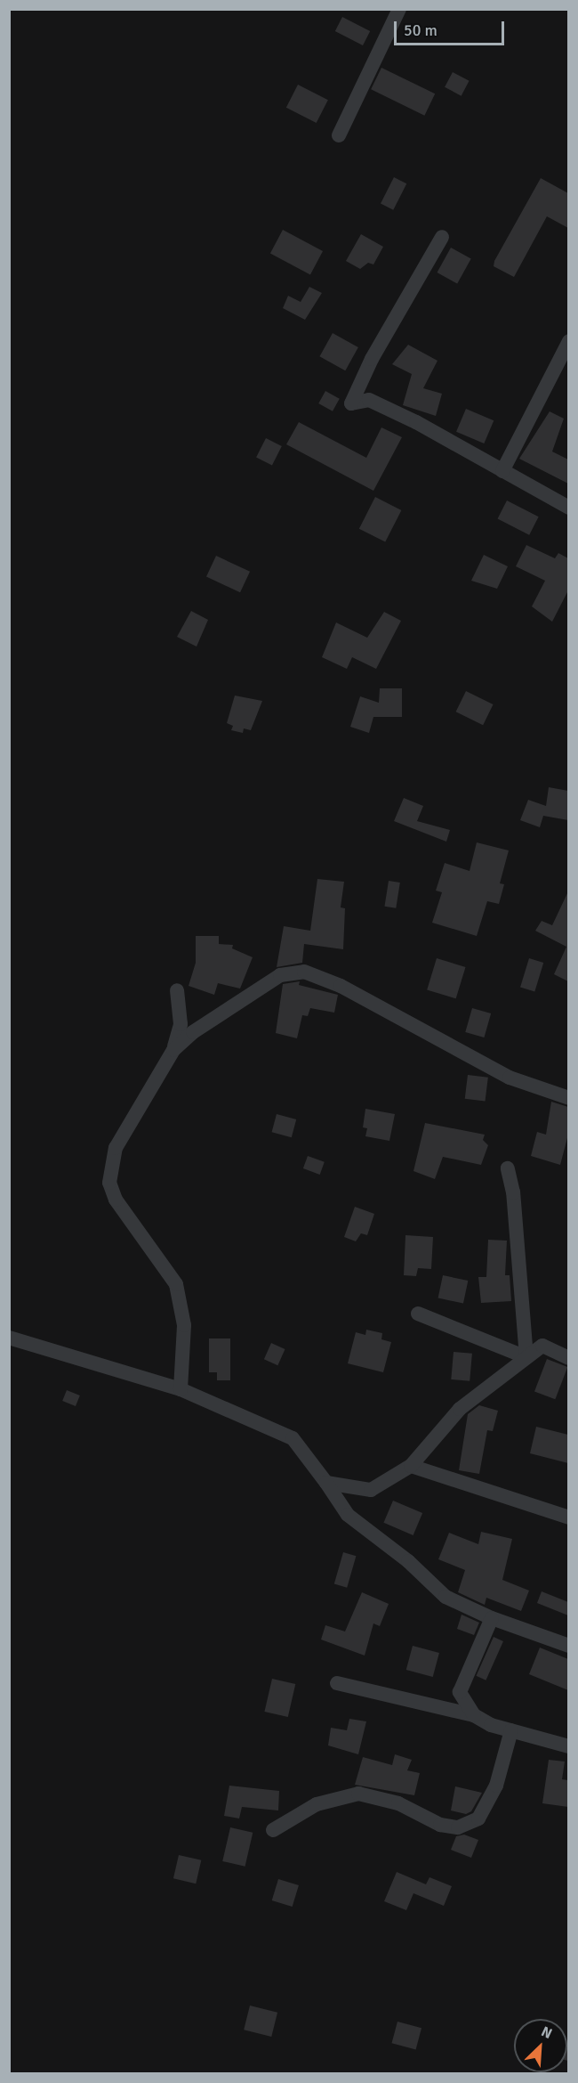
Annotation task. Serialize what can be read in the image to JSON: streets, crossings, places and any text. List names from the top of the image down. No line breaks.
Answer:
{"scale_bar":"50 m","north":"top right"}
